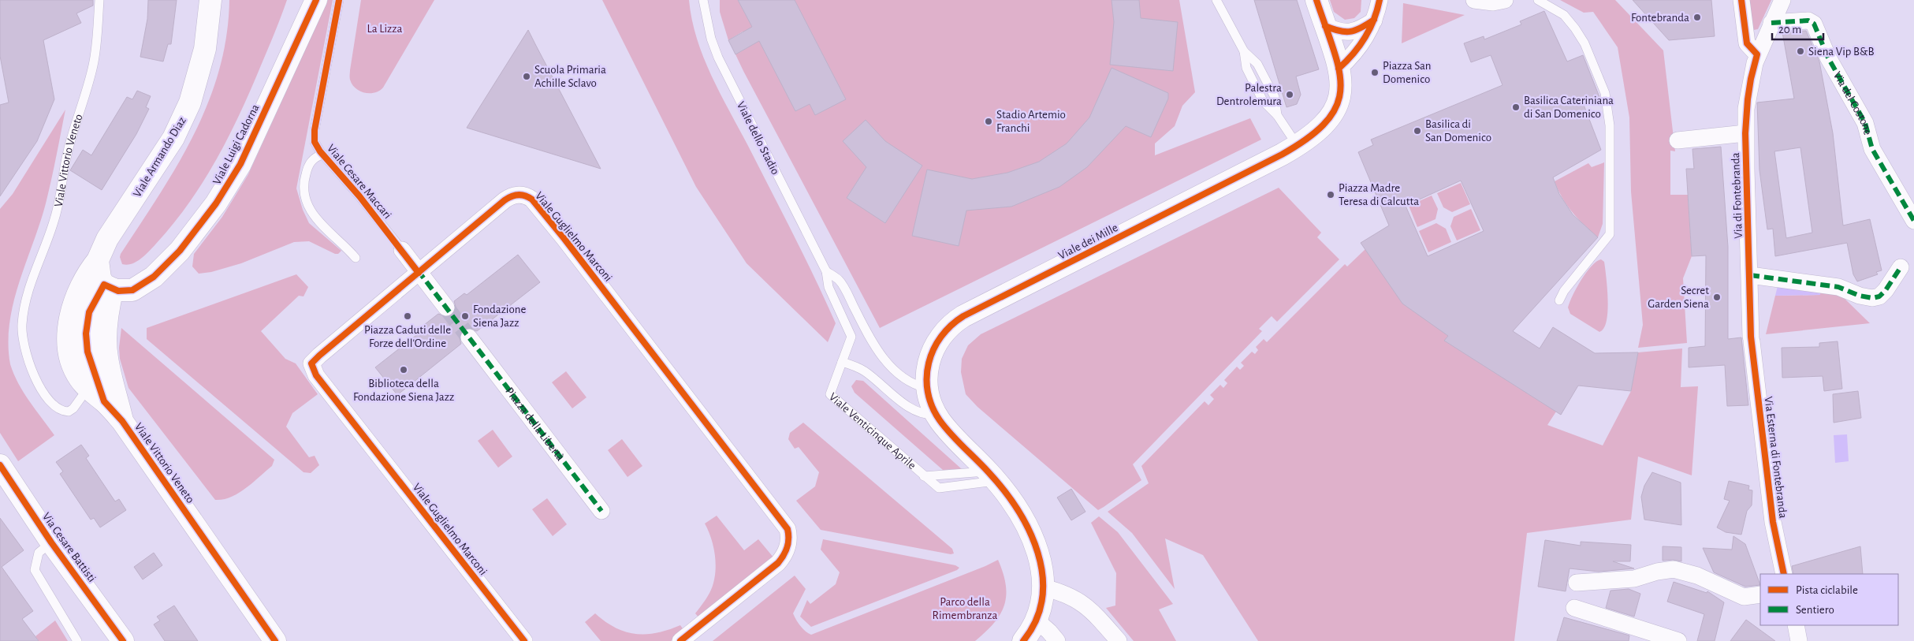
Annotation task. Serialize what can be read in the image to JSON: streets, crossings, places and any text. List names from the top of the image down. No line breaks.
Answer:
{"streets":{"street":["Via del Costone","Viale Luigi Cadorna","Viale Armando Diaz","Viale Vittorio Veneto","Viale Cesare Maccari","Via di Fontebranda","Viale Guglielmo Marconi","Viale dei Mille","Piazza della Libertà","Via Esterna di Fontebranda","Via Cesare Battisti"],"lane":["Viale dello Stadio","Viale Venticinque Aprile"]},"crossings":[["Via del Costone","Via di Fontebranda"],["Viale dello Stadio","Viale dei Mille"],["Viale dello Stadio","Viale Venticinque Aprile"],["Viale Luigi Cadorna","Viale Vittorio Veneto"],["Viale Armando Diaz","Viale Vittorio Veneto"],["Viale Cesare Maccari","Viale Guglielmo Marconi"],["Via di Fontebranda","Via Esterna di Fontebranda"]],"parks":["La Lizza","Parco della Rimembranza"],"places":["Fontebranda","Siena Vip B&B","Piazza San Domenico","Scuola Primaria Achille Sclavo","Palestra Dentrolemura","Basilica Cateriniana di San Domenico","Stadio Artemio Franchi","Basilica di San Domenico","Piazza Madre Teresa di Calcutta","Secret Garden Siena","Piazza Caduti delle Forze dell'Ordine","Fondazione Siena Jazz","Biblioteca della Fondazione Siena Jazz"],"legend":["Pista ciclabile","Sentiero"],"scale_bar":"20 m"}
